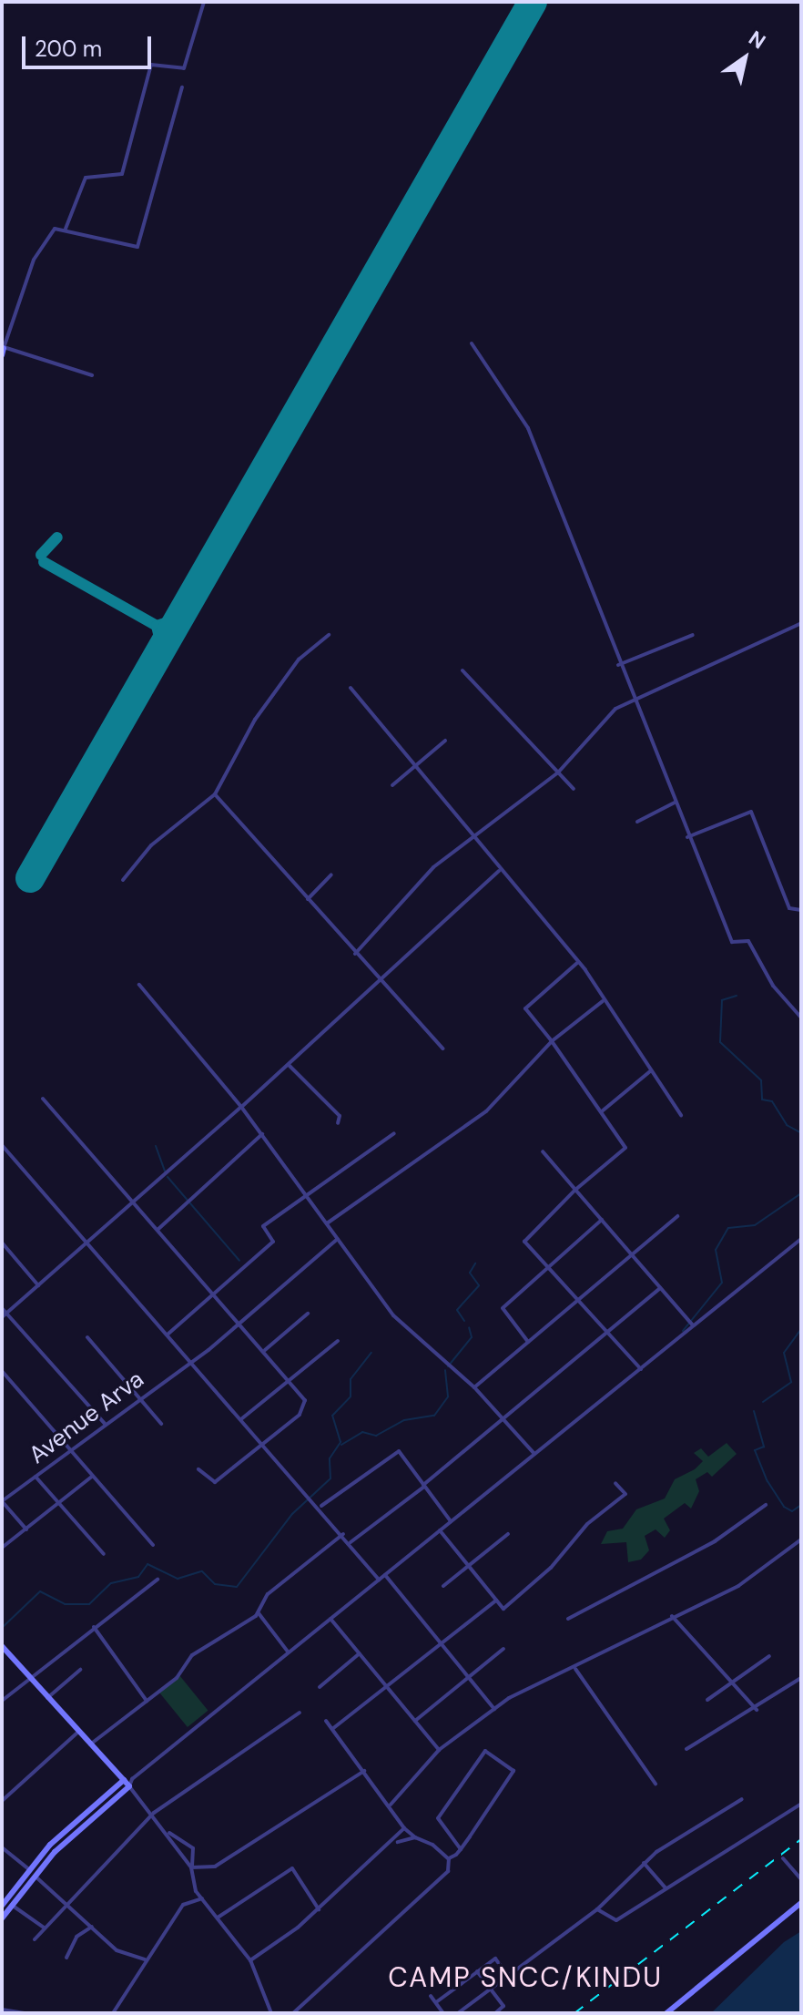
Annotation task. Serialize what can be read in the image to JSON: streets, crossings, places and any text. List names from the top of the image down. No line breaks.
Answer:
{"streets":{"street":["Avenue Arva"]},"districts":["CAMP SNCC/KINDU"],"scale_bar":"200 m","north":"top right"}
